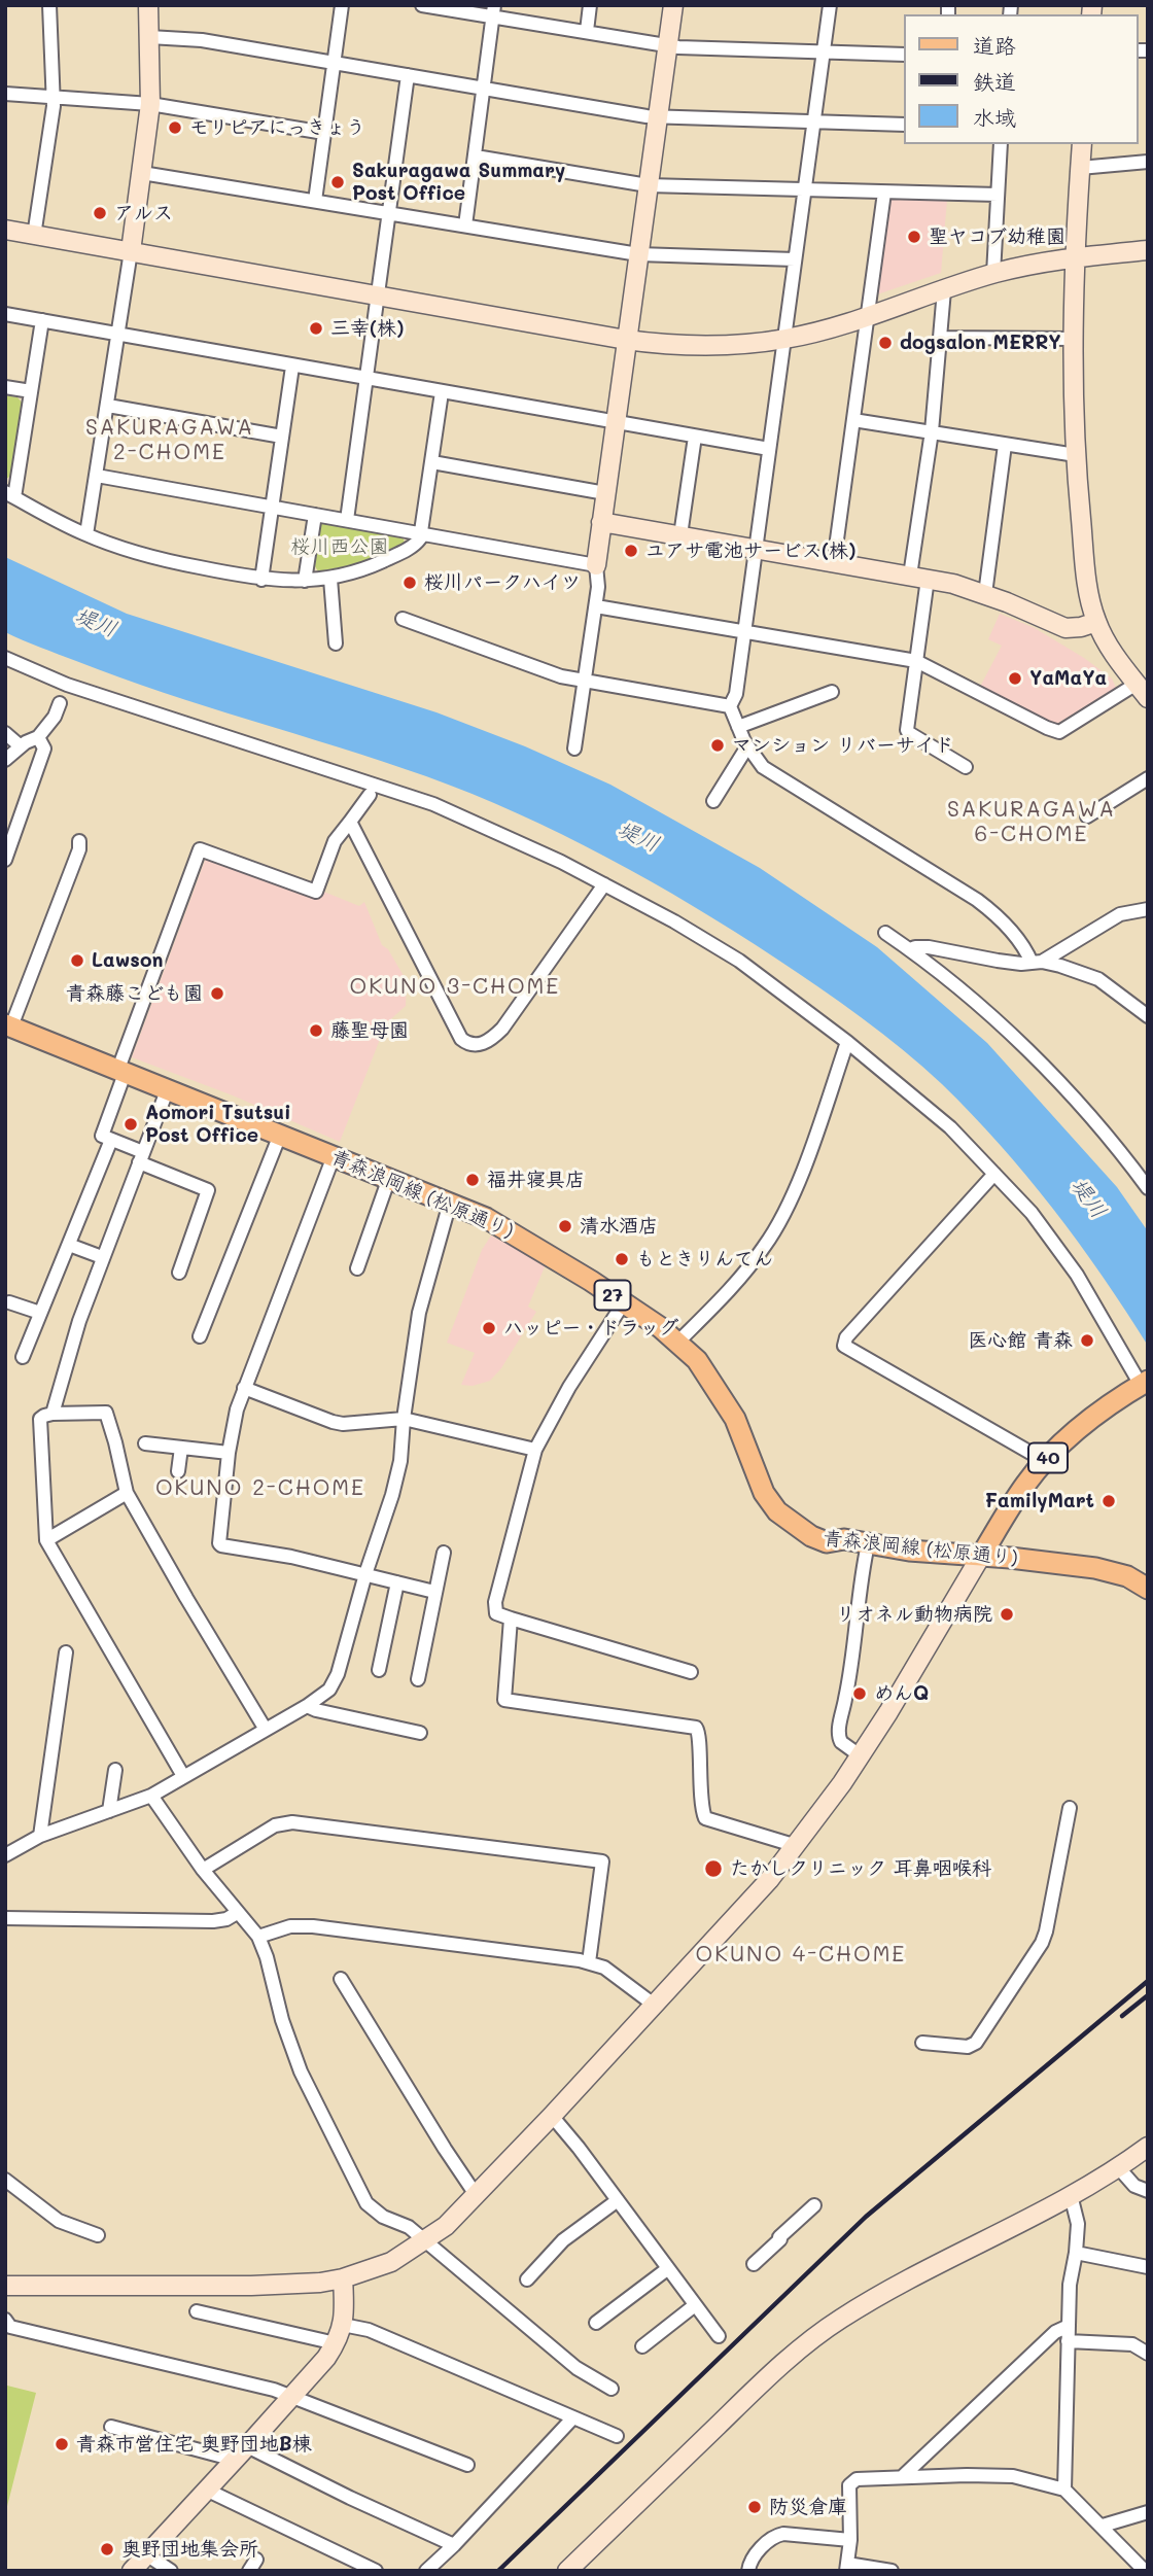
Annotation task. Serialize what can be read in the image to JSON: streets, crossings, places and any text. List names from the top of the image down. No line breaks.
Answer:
{"streets":{"main road":["青森浪岡線 (松原通り)","27","40"]},"crossings":[["青森浪岡線 (松原通り)","40"]],"districts":["SAKURAGAWA 2-CHOME","SAKURAGAWA 6-CHOME","OKUNO 3-CHOME","OKUNO 2-CHOME","OKUNO 4-CHOME"],"water":["堤川"],"parks":["桜川西公園"],"places":["モリピアにっきょう","Sakuragawa Summary Post Office","アルス","聖ヤコブ幼稚園","三幸(株)","dogsalon MERRY","ユアサ電池サービス(株)","桜川パークハイツ","YaMaYa","マンション リバーサイド","Lawson","青森藤こども園","藤聖母園","Aomori Tsutsui Post Office","福井寝具店","清水酒店","もときりんてん","ハッピー・ドラッグ","医心館 青森","FamilyMart","リオネル動物病院","めんQ","たかしクリニック 耳鼻咽喉科","青森市営住宅 奥野団地B棟","防災倉庫","奥野団地集会所"],"legend":["道路","鉄道","水域"]}
